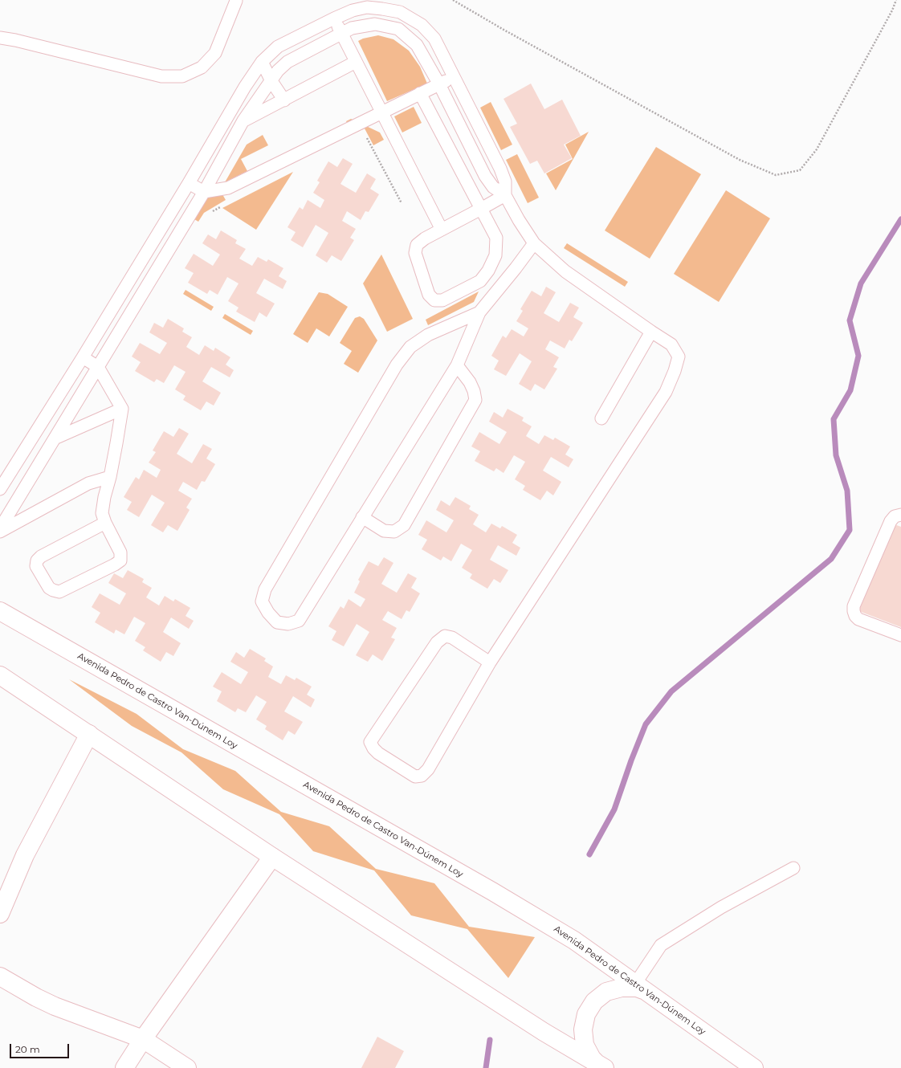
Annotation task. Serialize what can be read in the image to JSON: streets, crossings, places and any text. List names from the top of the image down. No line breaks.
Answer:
{"streets":{"main road":["Avenida Pedro de Castro Van-Dúnem Loy"]},"scale_bar":"20 m"}
